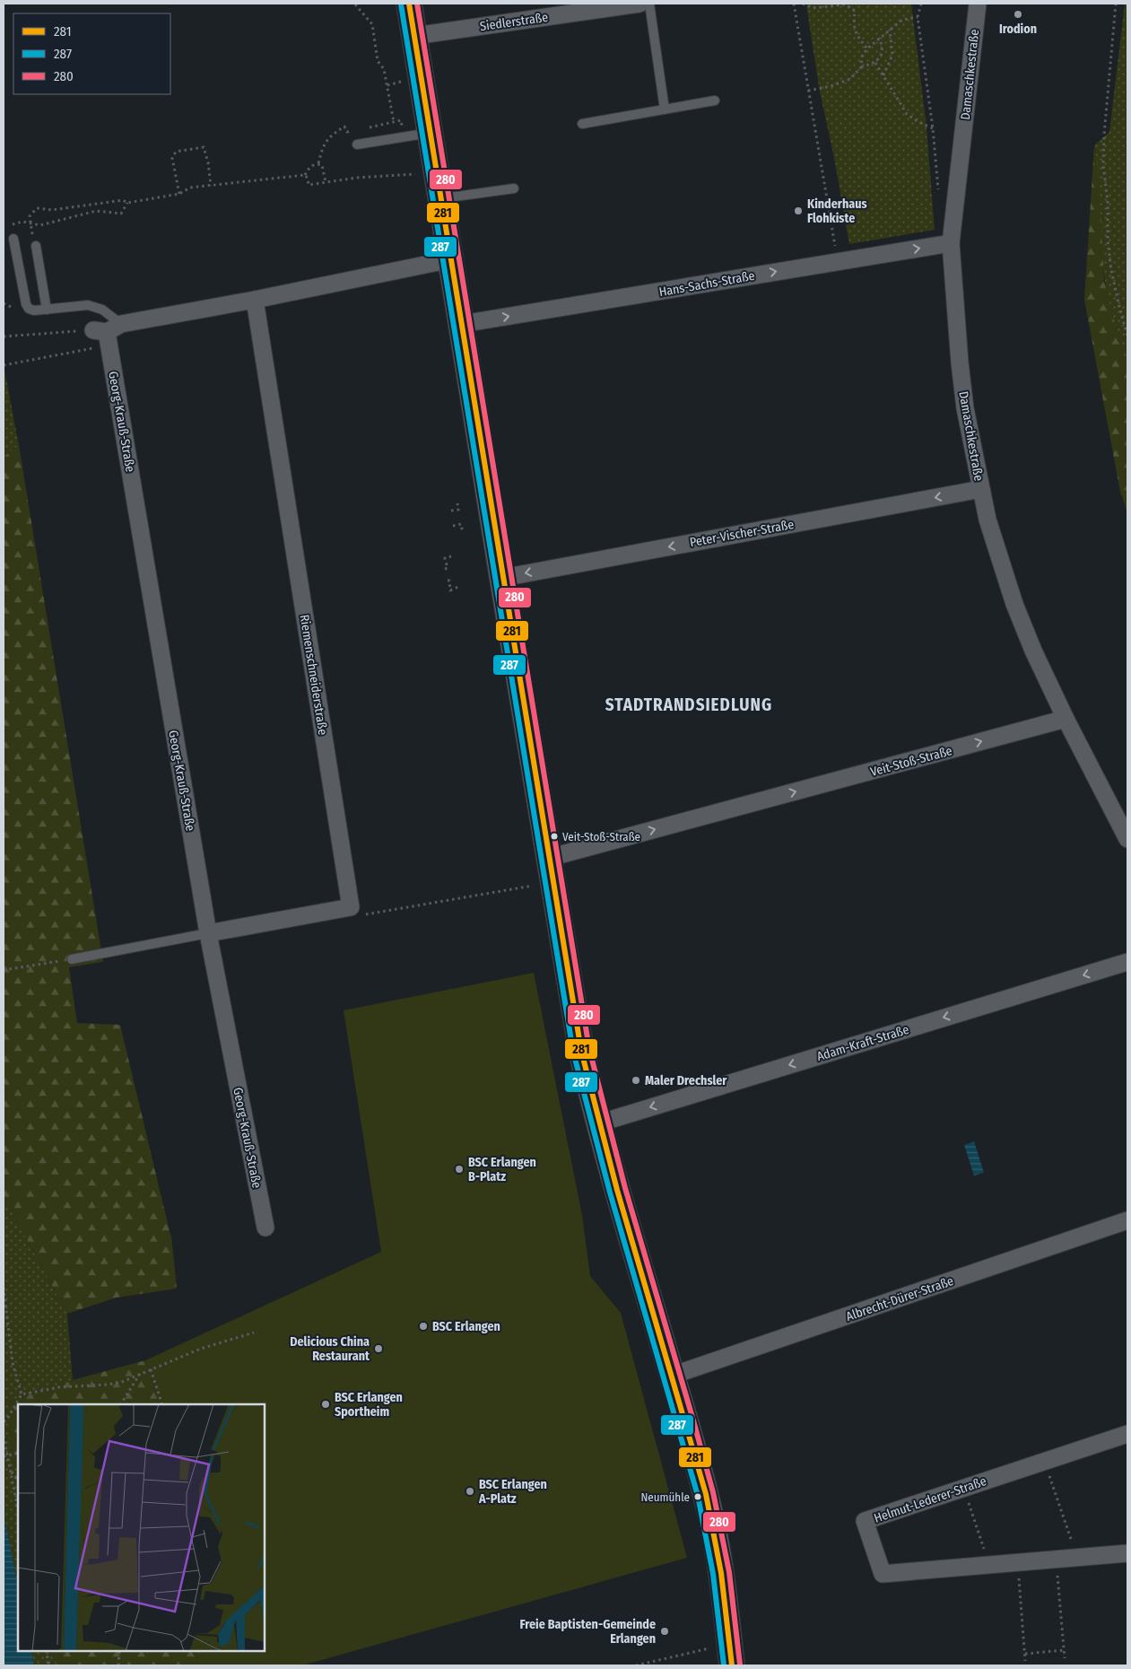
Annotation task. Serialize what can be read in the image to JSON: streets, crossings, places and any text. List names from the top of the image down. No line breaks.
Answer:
{"streets":{"street":["Siedlerstraße","Damaschkestraße","Hans-Sachs-Straße","Georg-Krauß-Straße","Peter-Vischer-Straße","Riemenschneiderstraße","Veit-Stoß-Straße","Adam-Kraft-Straße","Albrecht-Dürer-Straße","Helmut-Lederer-Straße"]},"crossings":[["Damaschkestraße","Hans-Sachs-Straße"],["Damaschkestraße","Peter-Vischer-Straße"],["Damaschkestraße","Veit-Stoß-Straße"],["Georg-Krauß-Straße","Riemenschneiderstraße"]],"one_way":["Hans-Sachs-Straße","Peter-Vischer-Straße","Veit-Stoß-Straße","Adam-Kraft-Straße"],"districts":["STADTRANDSIEDLUNG"],"places":["Irodion","Kinderhaus Flohkiste","Veit-Stoß-Straße","Maler Drechsler","BSC Erlangen B-Platz","BSC Erlangen","Delicious China Restaurant","BSC Erlangen Sportheim","BSC Erlangen A-Platz","Neumühle","Freie Baptisten-Gemeinde Erlangen"],"lines":["transit line 281","transit line 280","transit line 287"],"legend":["281","287","280"]}
